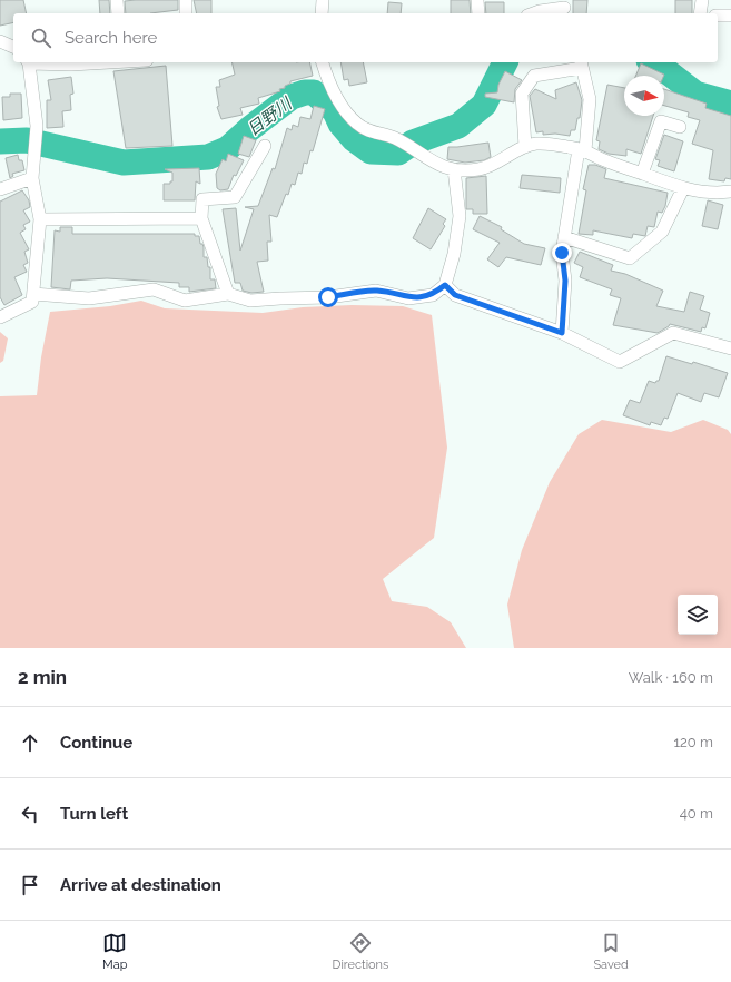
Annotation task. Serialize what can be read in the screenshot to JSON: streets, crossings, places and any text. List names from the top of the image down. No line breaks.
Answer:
{"water":["日野川"],"north":"right","page":{"search":"Search here","heading":["2 min","Walk · 160 m"],"list":[["Continue","120 m"],["Turn left","40 m"],"Arrive at destination"],"nav":["Map","Directions","Saved"]}}
